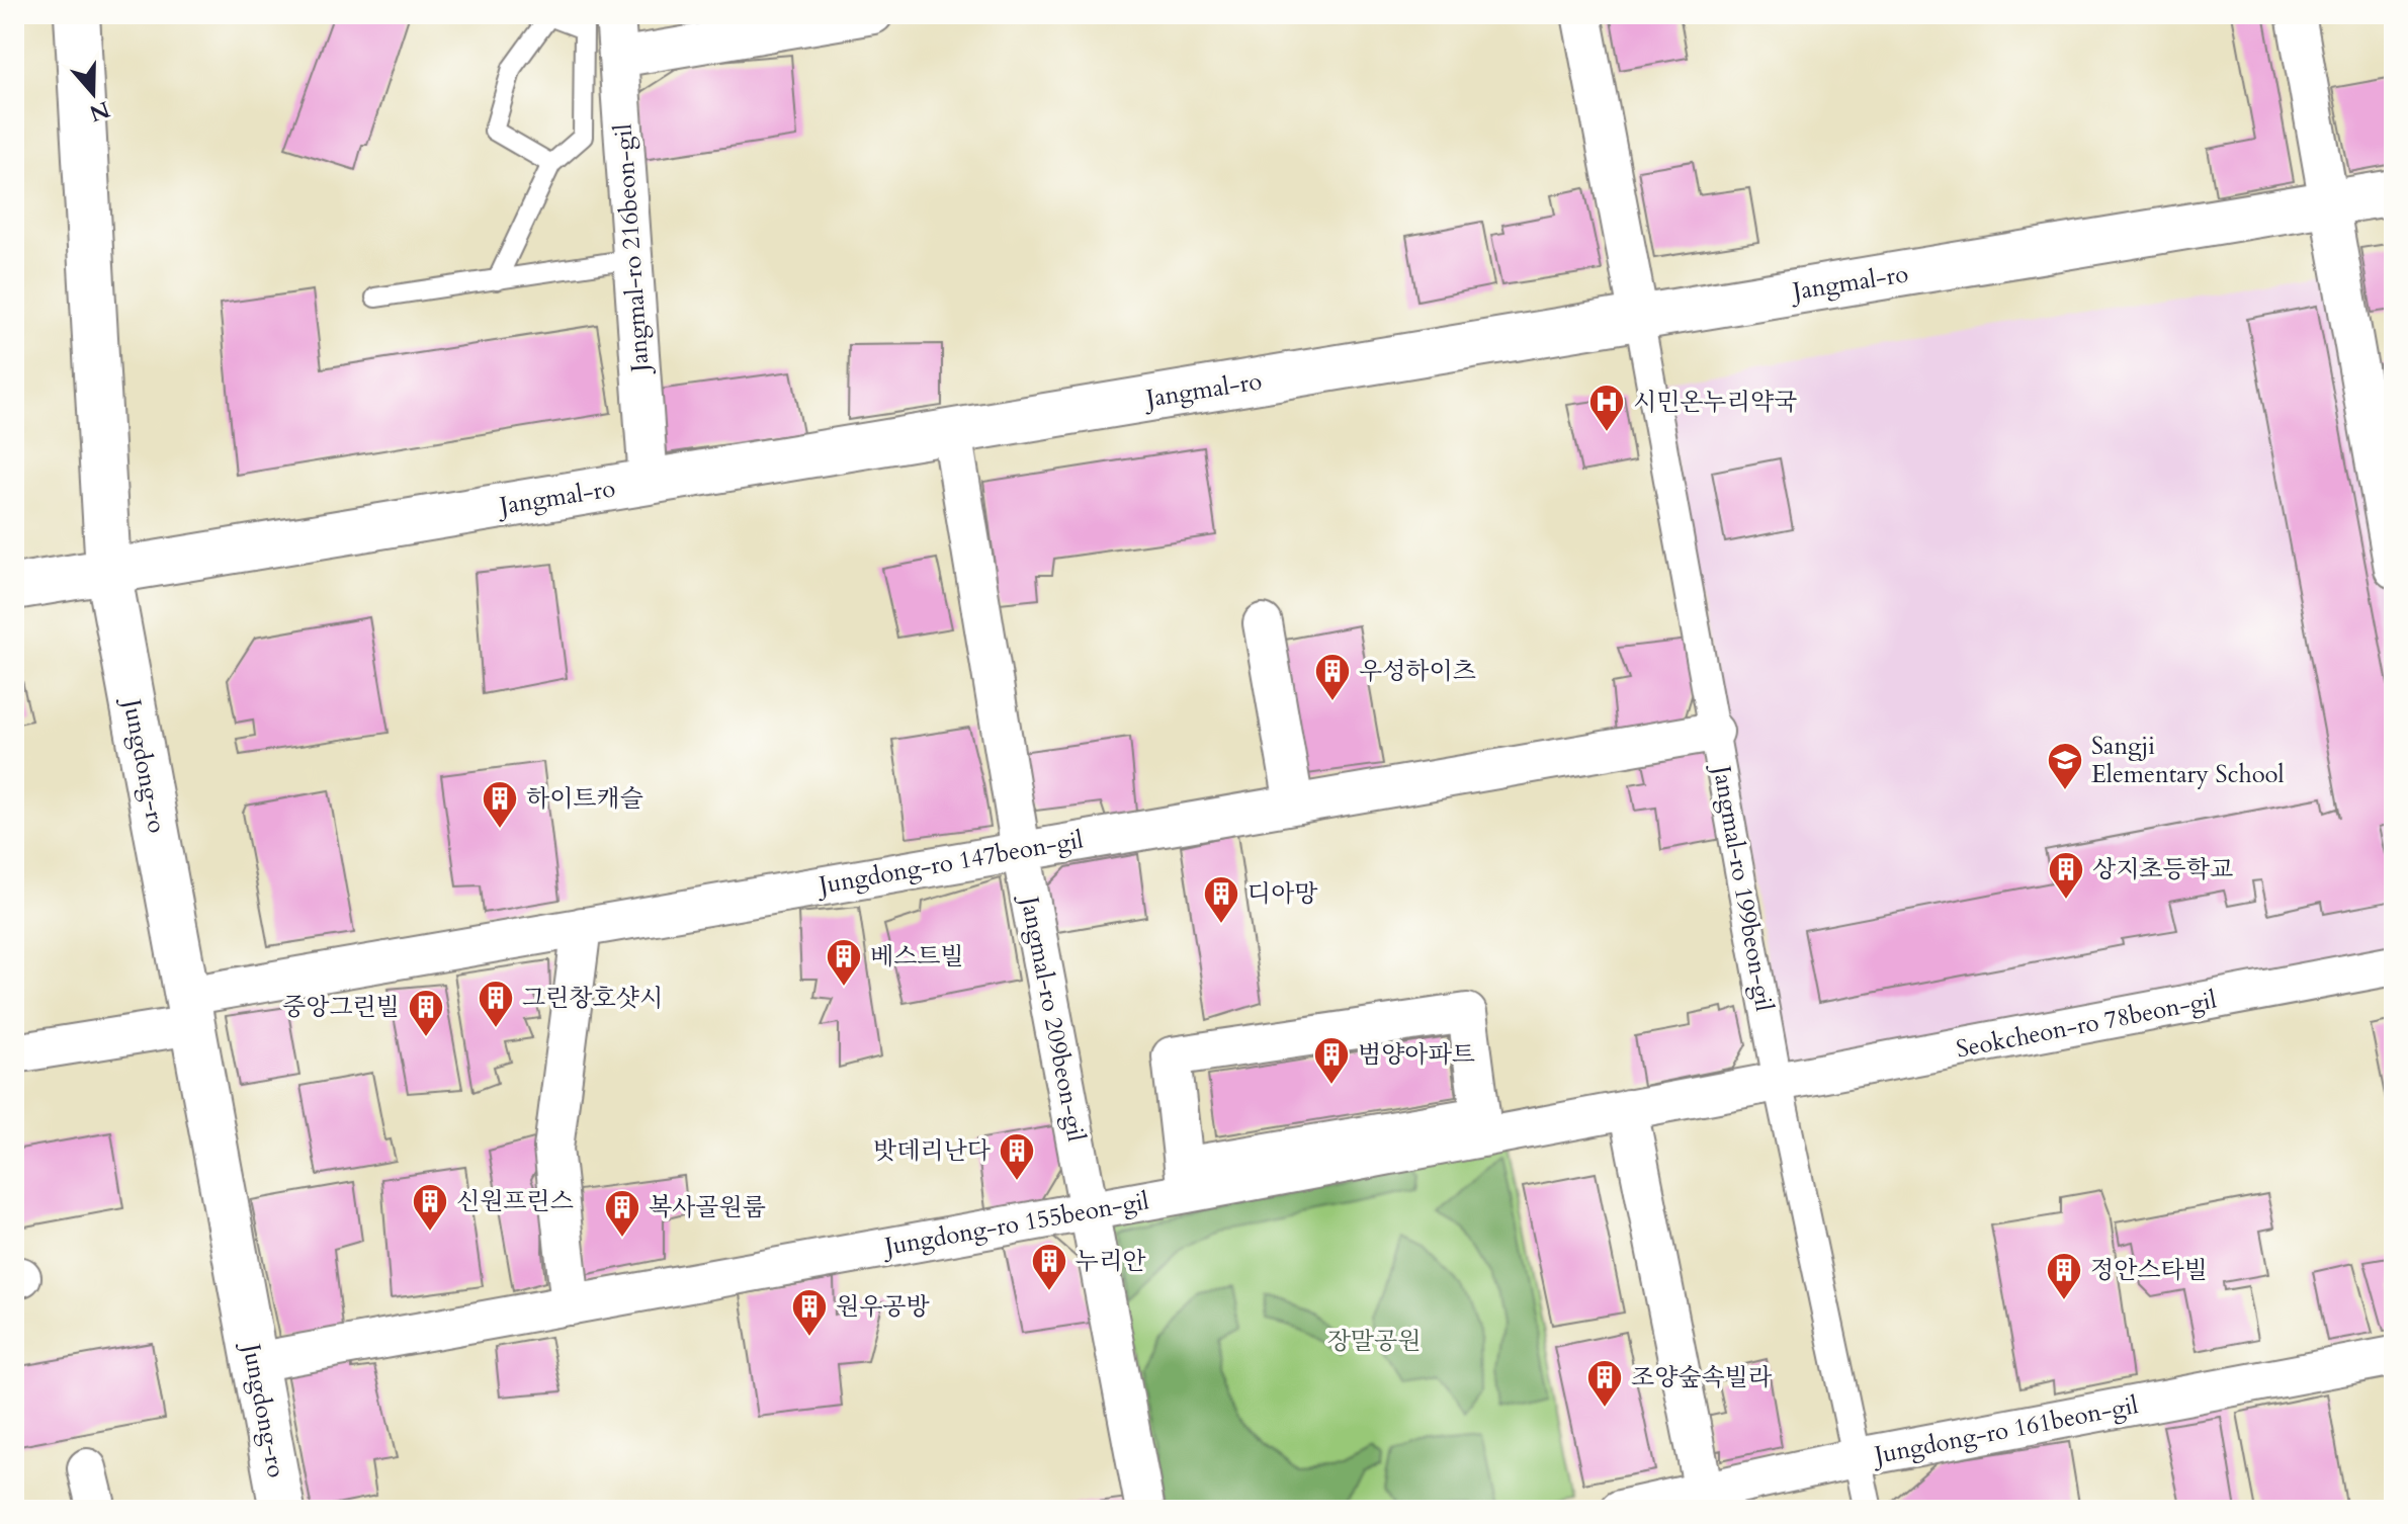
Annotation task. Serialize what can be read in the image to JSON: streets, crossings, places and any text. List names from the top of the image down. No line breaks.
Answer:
{"streets":{"street":["Jangmal-ro 216beon-gil","Jangmal-ro","Jungdong-ro","Jungdong-ro 147beon-gil","Jangmal-ro 199beon-gil","Jangmal-ro 209beon-gil","Seokcheon-ro 78beon-gil","Jungdong-ro 155beon-gil","Jungdong-ro 161beon-gil"]},"crossings":[["Jangmal-ro 216beon-gil","Jangmal-ro"],["Jangmal-ro","Jungdong-ro"],["Jangmal-ro","Jangmal-ro 199beon-gil"],["Jangmal-ro","Jangmal-ro 209beon-gil"],["Jungdong-ro","Jungdong-ro 147beon-gil"],["Jungdong-ro","Jungdong-ro 155beon-gil"],["Jungdong-ro 147beon-gil","Jangmal-ro 199beon-gil"],["Jungdong-ro 147beon-gil","Jangmal-ro 209beon-gil"],["Jangmal-ro 199beon-gil","Seokcheon-ro 78beon-gil"],["Jangmal-ro 199beon-gil","Jungdong-ro 155beon-gil"],["Jangmal-ro 199beon-gil","Jungdong-ro 161beon-gil"],["Jangmal-ro 209beon-gil","Jungdong-ro 155beon-gil"],["Seokcheon-ro 78beon-gil","Jungdong-ro 155beon-gil"]],"parks":["장말공원"],"places":{"hospital":["시민온누리약국"],"building":["우성하이츠","하이트캐슬","상지초등학교","디아망","베스트빌","그린창호샷시","중앙그린빌","범양아파트","밧데리난다","신원프린스","복사골원룸","누리안","정안스타빌","원우공방","조양숲속빌라"],"school or university":["Sangji Elementary School"]},"north":"bottom"}
